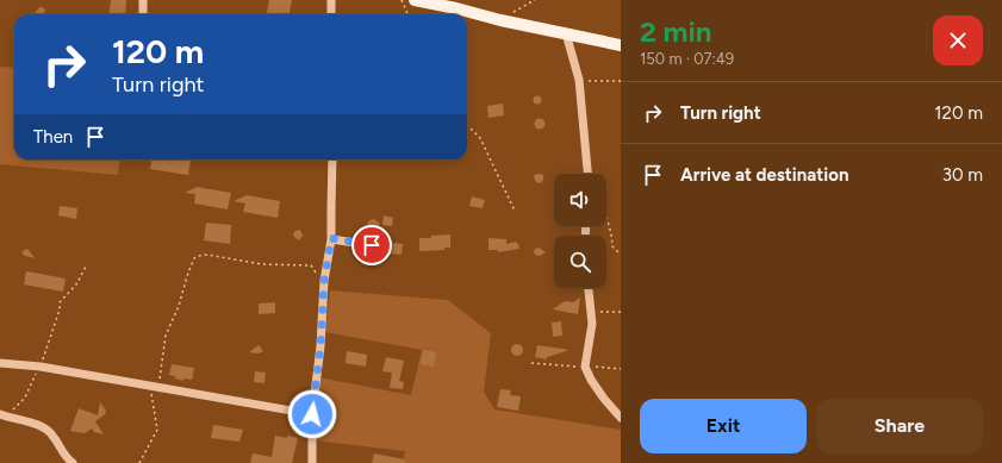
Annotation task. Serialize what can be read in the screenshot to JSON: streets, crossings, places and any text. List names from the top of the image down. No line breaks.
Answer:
{"page":{"heading":["2 min","150 m · 07:49"],"turn":["120 m","Turn right"],"list":[{"name":"Turn right","value":"120 m"},{"name":"Arrive at destination","value":"30 m"}],"then":"Then","buttons":["Exit","Share"]}}
